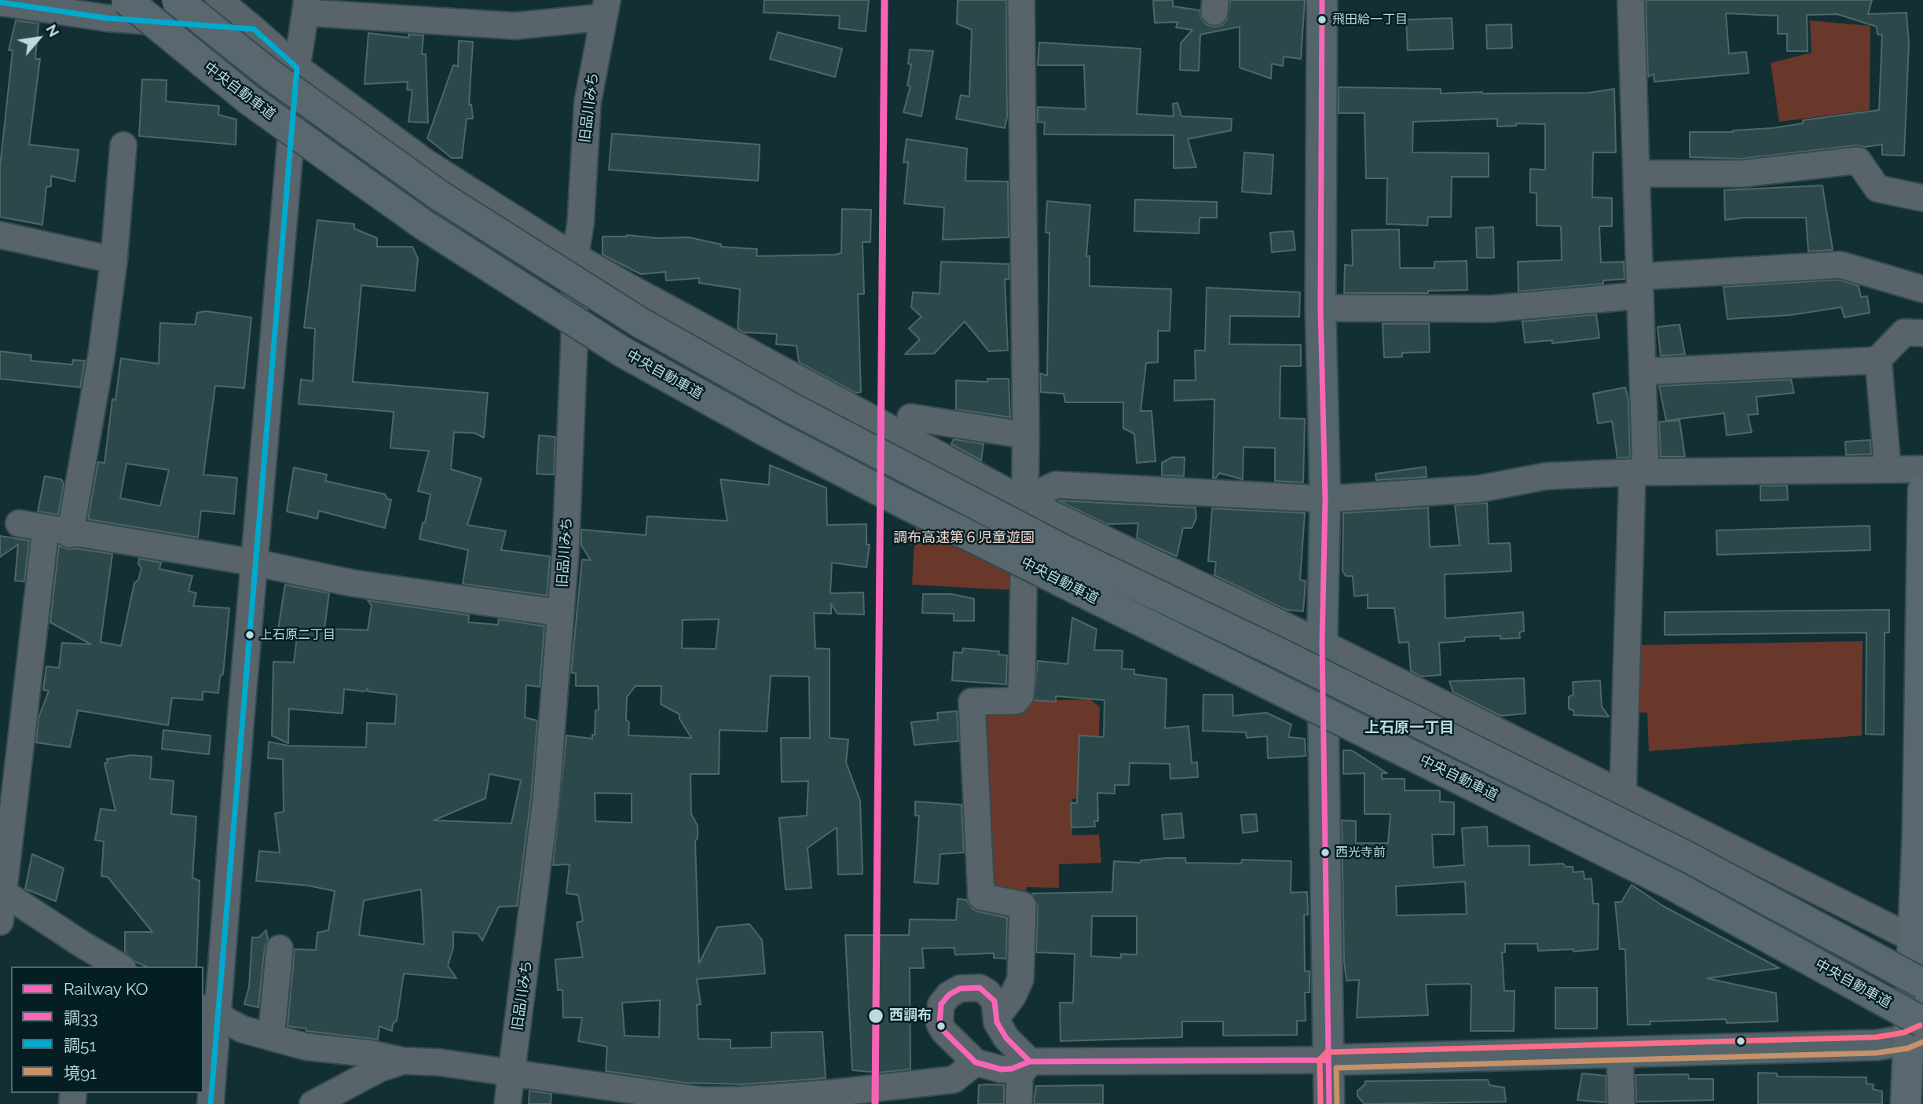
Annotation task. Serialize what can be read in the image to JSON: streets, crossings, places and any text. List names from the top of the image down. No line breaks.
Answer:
{"streets":{"highway":["中央自動車道"],"street":["旧品川みち"]},"districts":["上石原一丁目"],"parks":["調布高速第６児童遊園"],"places":["飛田給一丁目","上石原二丁目","西光寺前","西調布"],"lines":["rail line KO","transit line 調33","transit line 調51","transit line 境91"],"legend":["Railway KO","調33","調51","境91"],"north":"top right"}
